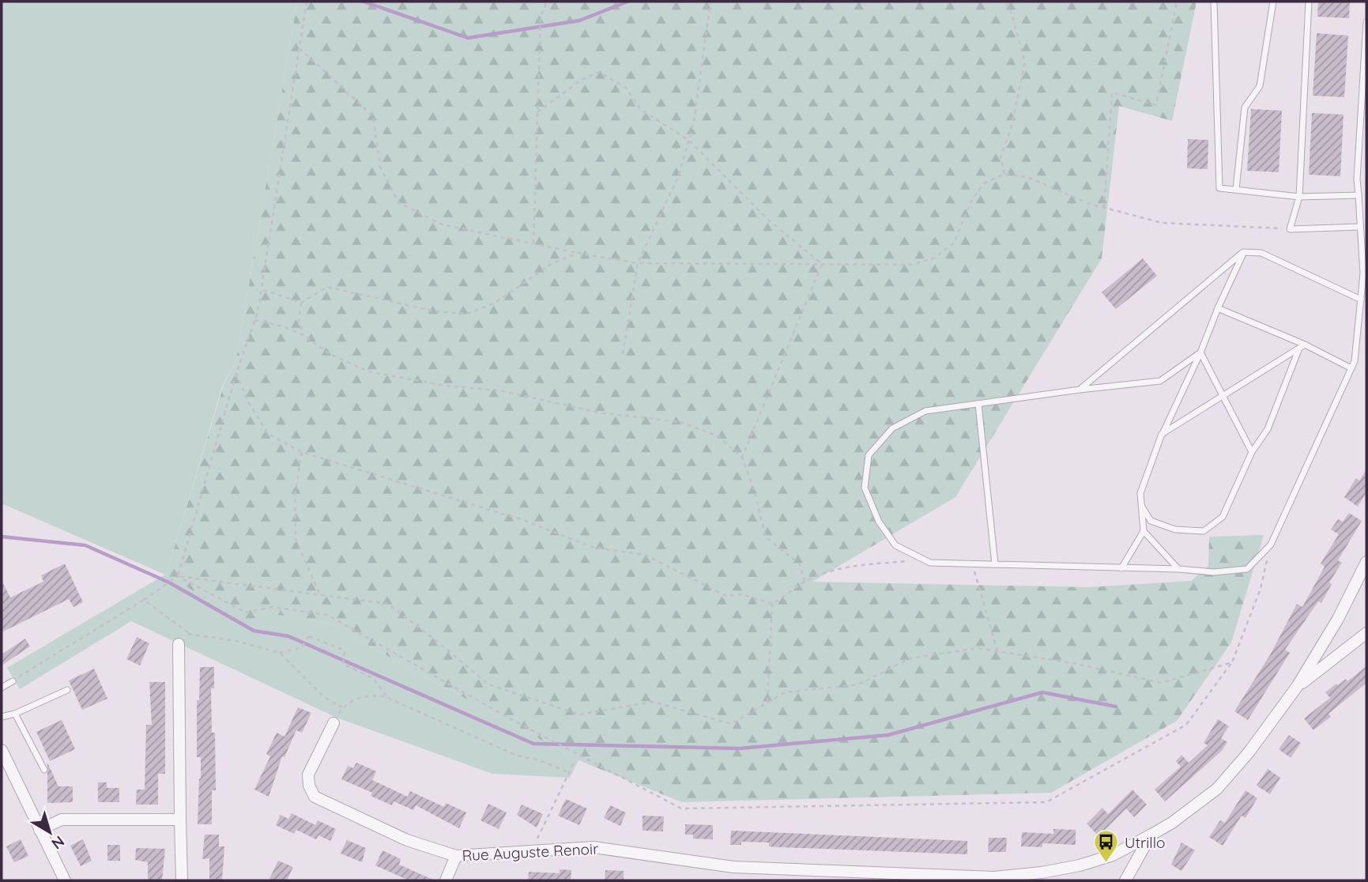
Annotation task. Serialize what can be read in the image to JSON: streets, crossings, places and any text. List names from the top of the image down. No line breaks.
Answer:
{"streets":{"street":["Rue Auguste Renoir"]},"places":{"bus stop":["Utrillo"]},"north":"bottom right"}
